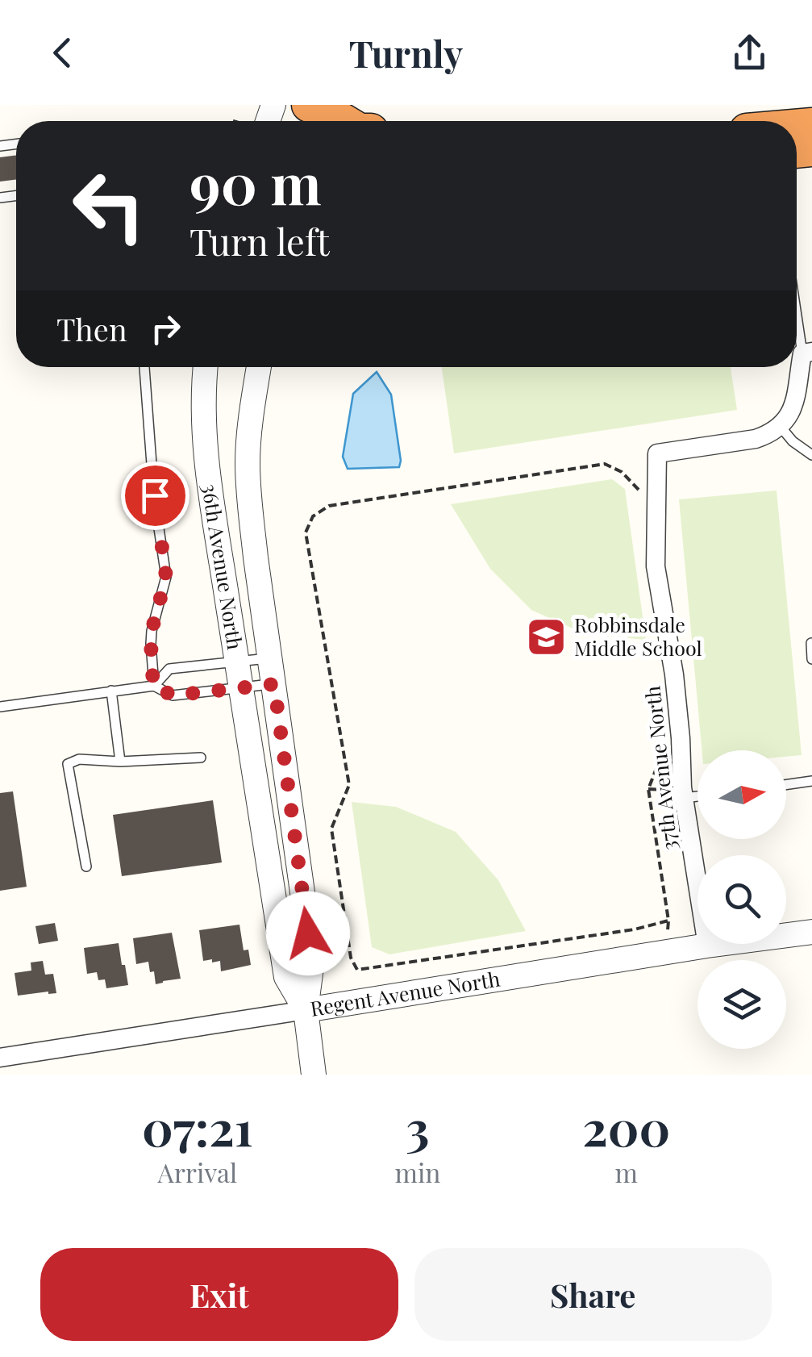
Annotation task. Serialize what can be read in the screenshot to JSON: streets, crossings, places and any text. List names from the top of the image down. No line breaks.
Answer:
{"streets":{"street":["36th Avenue North","37th Avenue North","Regent Avenue North"]},"crossings":[["36th Avenue North","Regent Avenue North"],["37th Avenue North","Regent Avenue North"]],"places":{"school or university":["Robbinsdale Middle School"]},"north":"right","page":{"header":"Turnly","turn":["90 m","Turn left"],"then":"Then","eta":["07:21","Arrival","3","min","200","m"],"buttons":["Exit","Share"]}}
